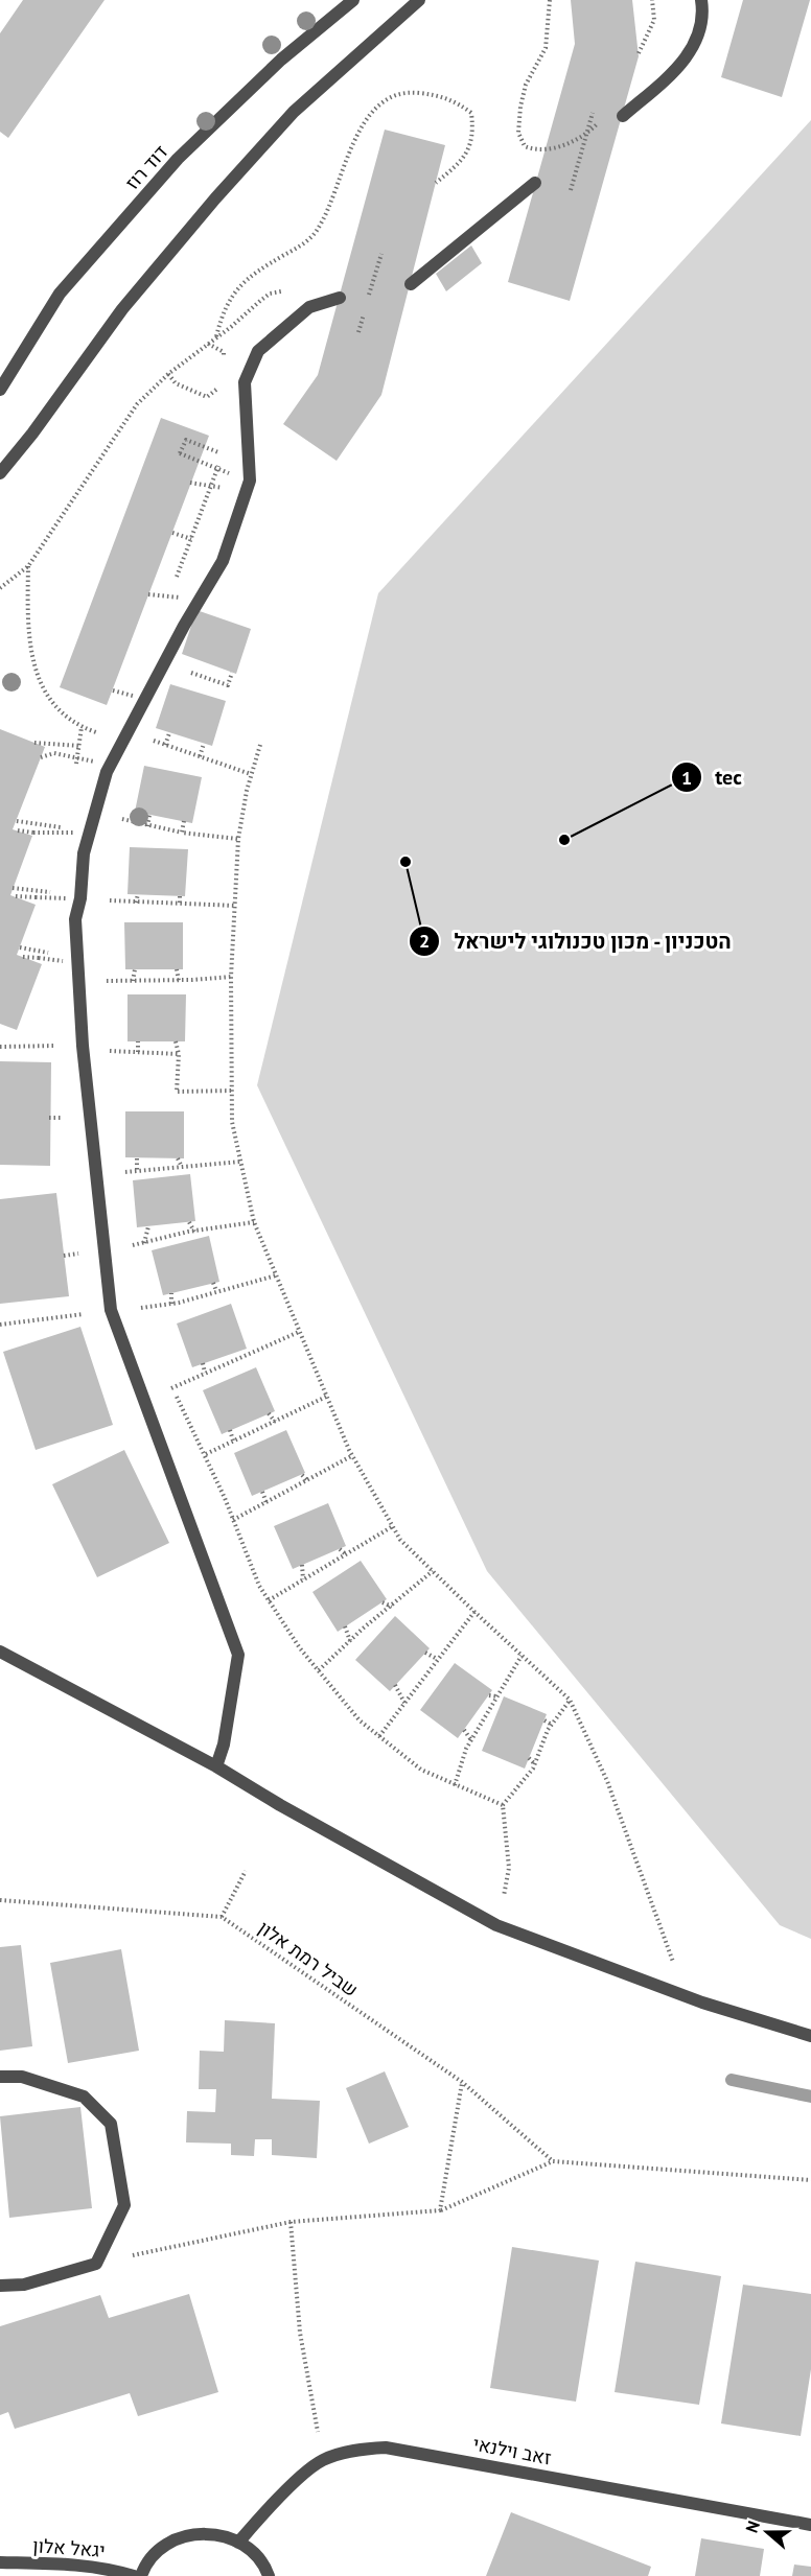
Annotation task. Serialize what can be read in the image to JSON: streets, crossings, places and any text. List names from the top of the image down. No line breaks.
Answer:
{"streets":{"street":["דוד רוז","זאב וילנאי","יגאל אלון"],"path":["שביל רמת אלון"]},"places":["tec","הטכניון - מכון טכנולוגי לישראל"],"north":"left"}
